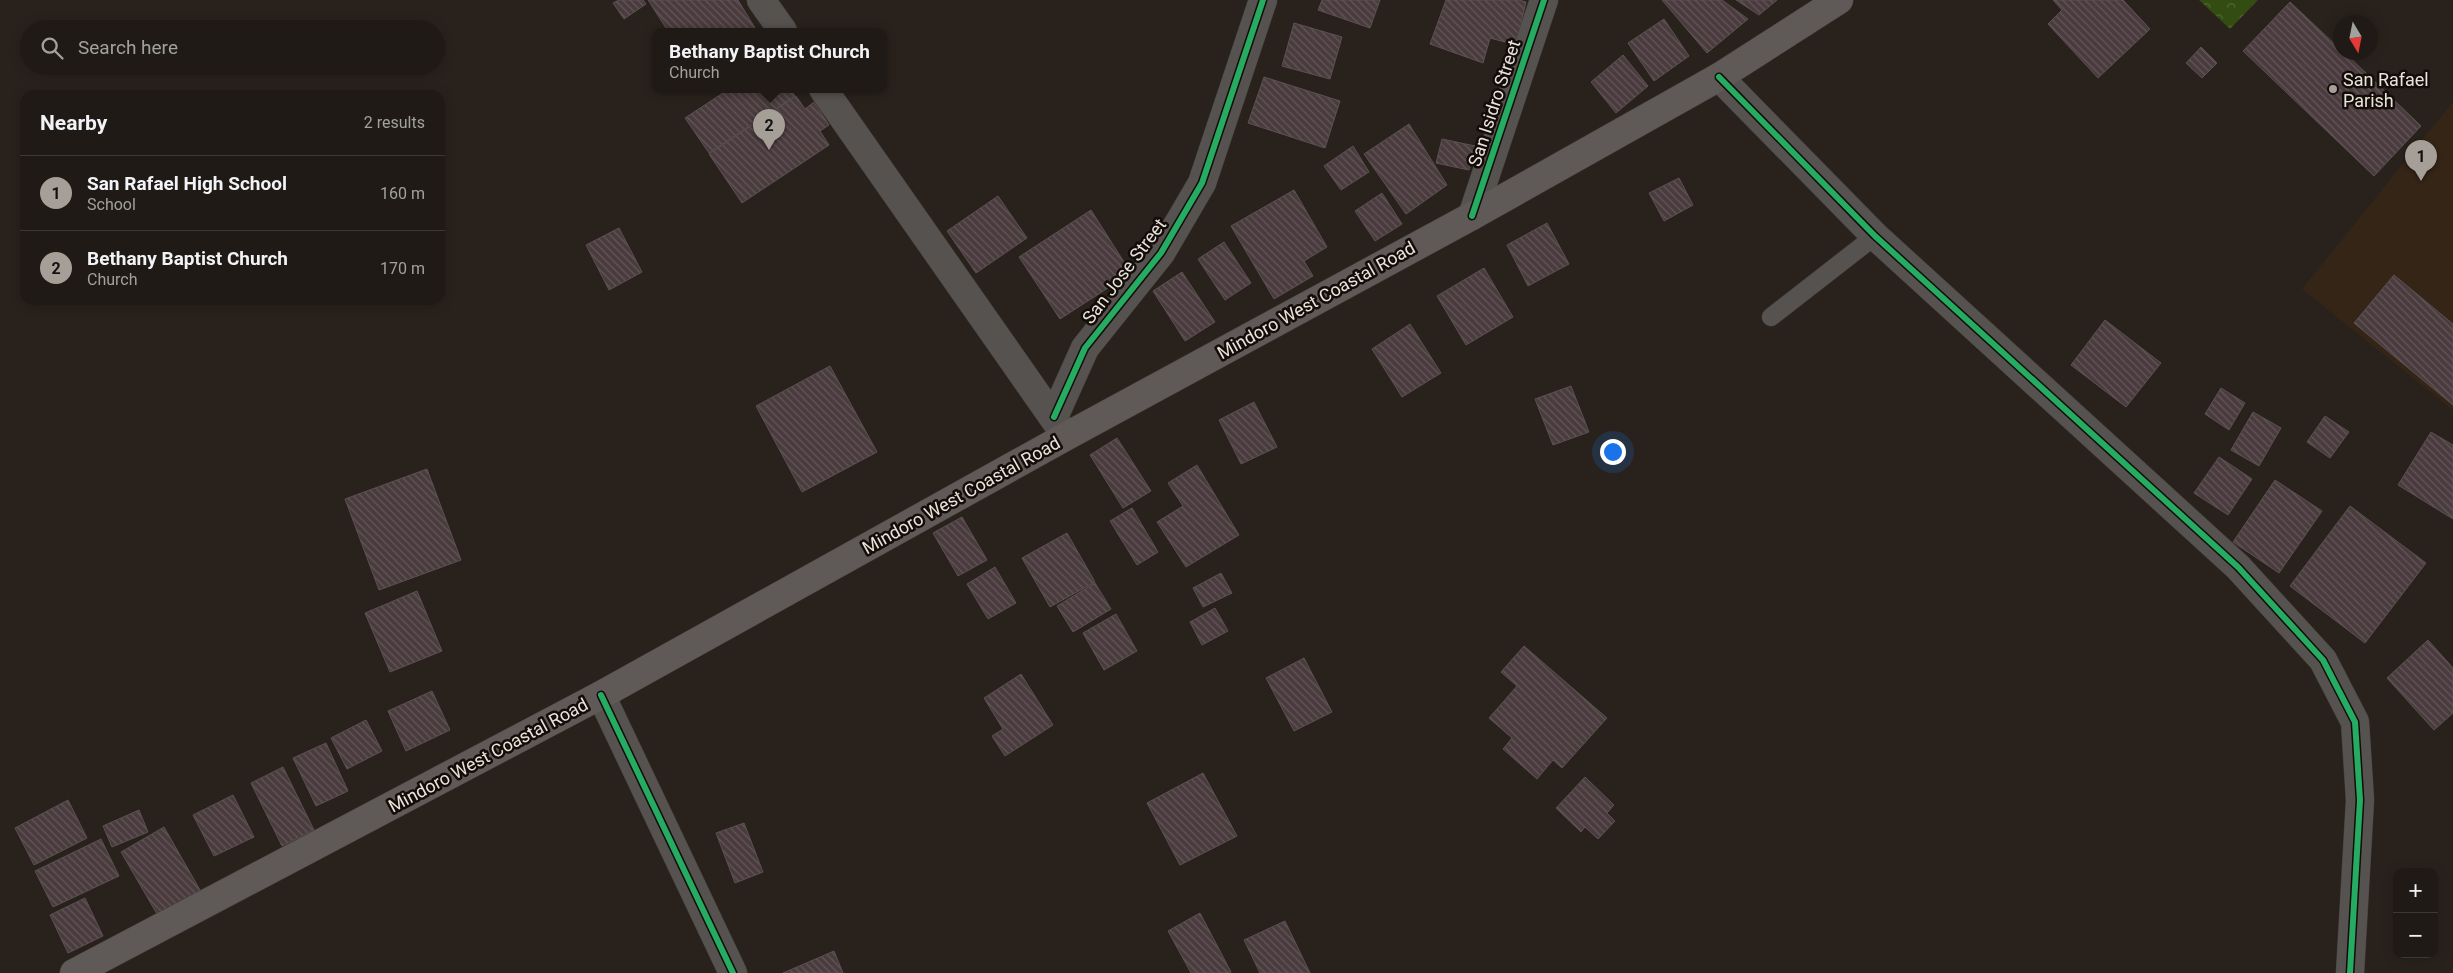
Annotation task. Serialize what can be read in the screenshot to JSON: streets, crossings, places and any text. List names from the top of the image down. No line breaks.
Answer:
{"streets":{"main road":["Mindoro West Coastal Road"],"street":["San Isidro Street","San Jose Street"]},"crossings":[["San Isidro Street","Mindoro West Coastal Road"],["San Jose Street","Mindoro West Coastal Road"]],"places":["San Rafael Parish"],"north":"bottom","page":{"search":"Search here","popup":["Bethany Baptist Church","Church"],"heading":["Nearby","2 results"],"pins":["2","1"],"list":[{"mark":"1","name":"San Rafael High School","note":"School","value":"160 m"},{"mark":"2","name":"Bethany Baptist Church","note":"Church","value":"170 m"}],"map_buttons":["+","−"]}}
